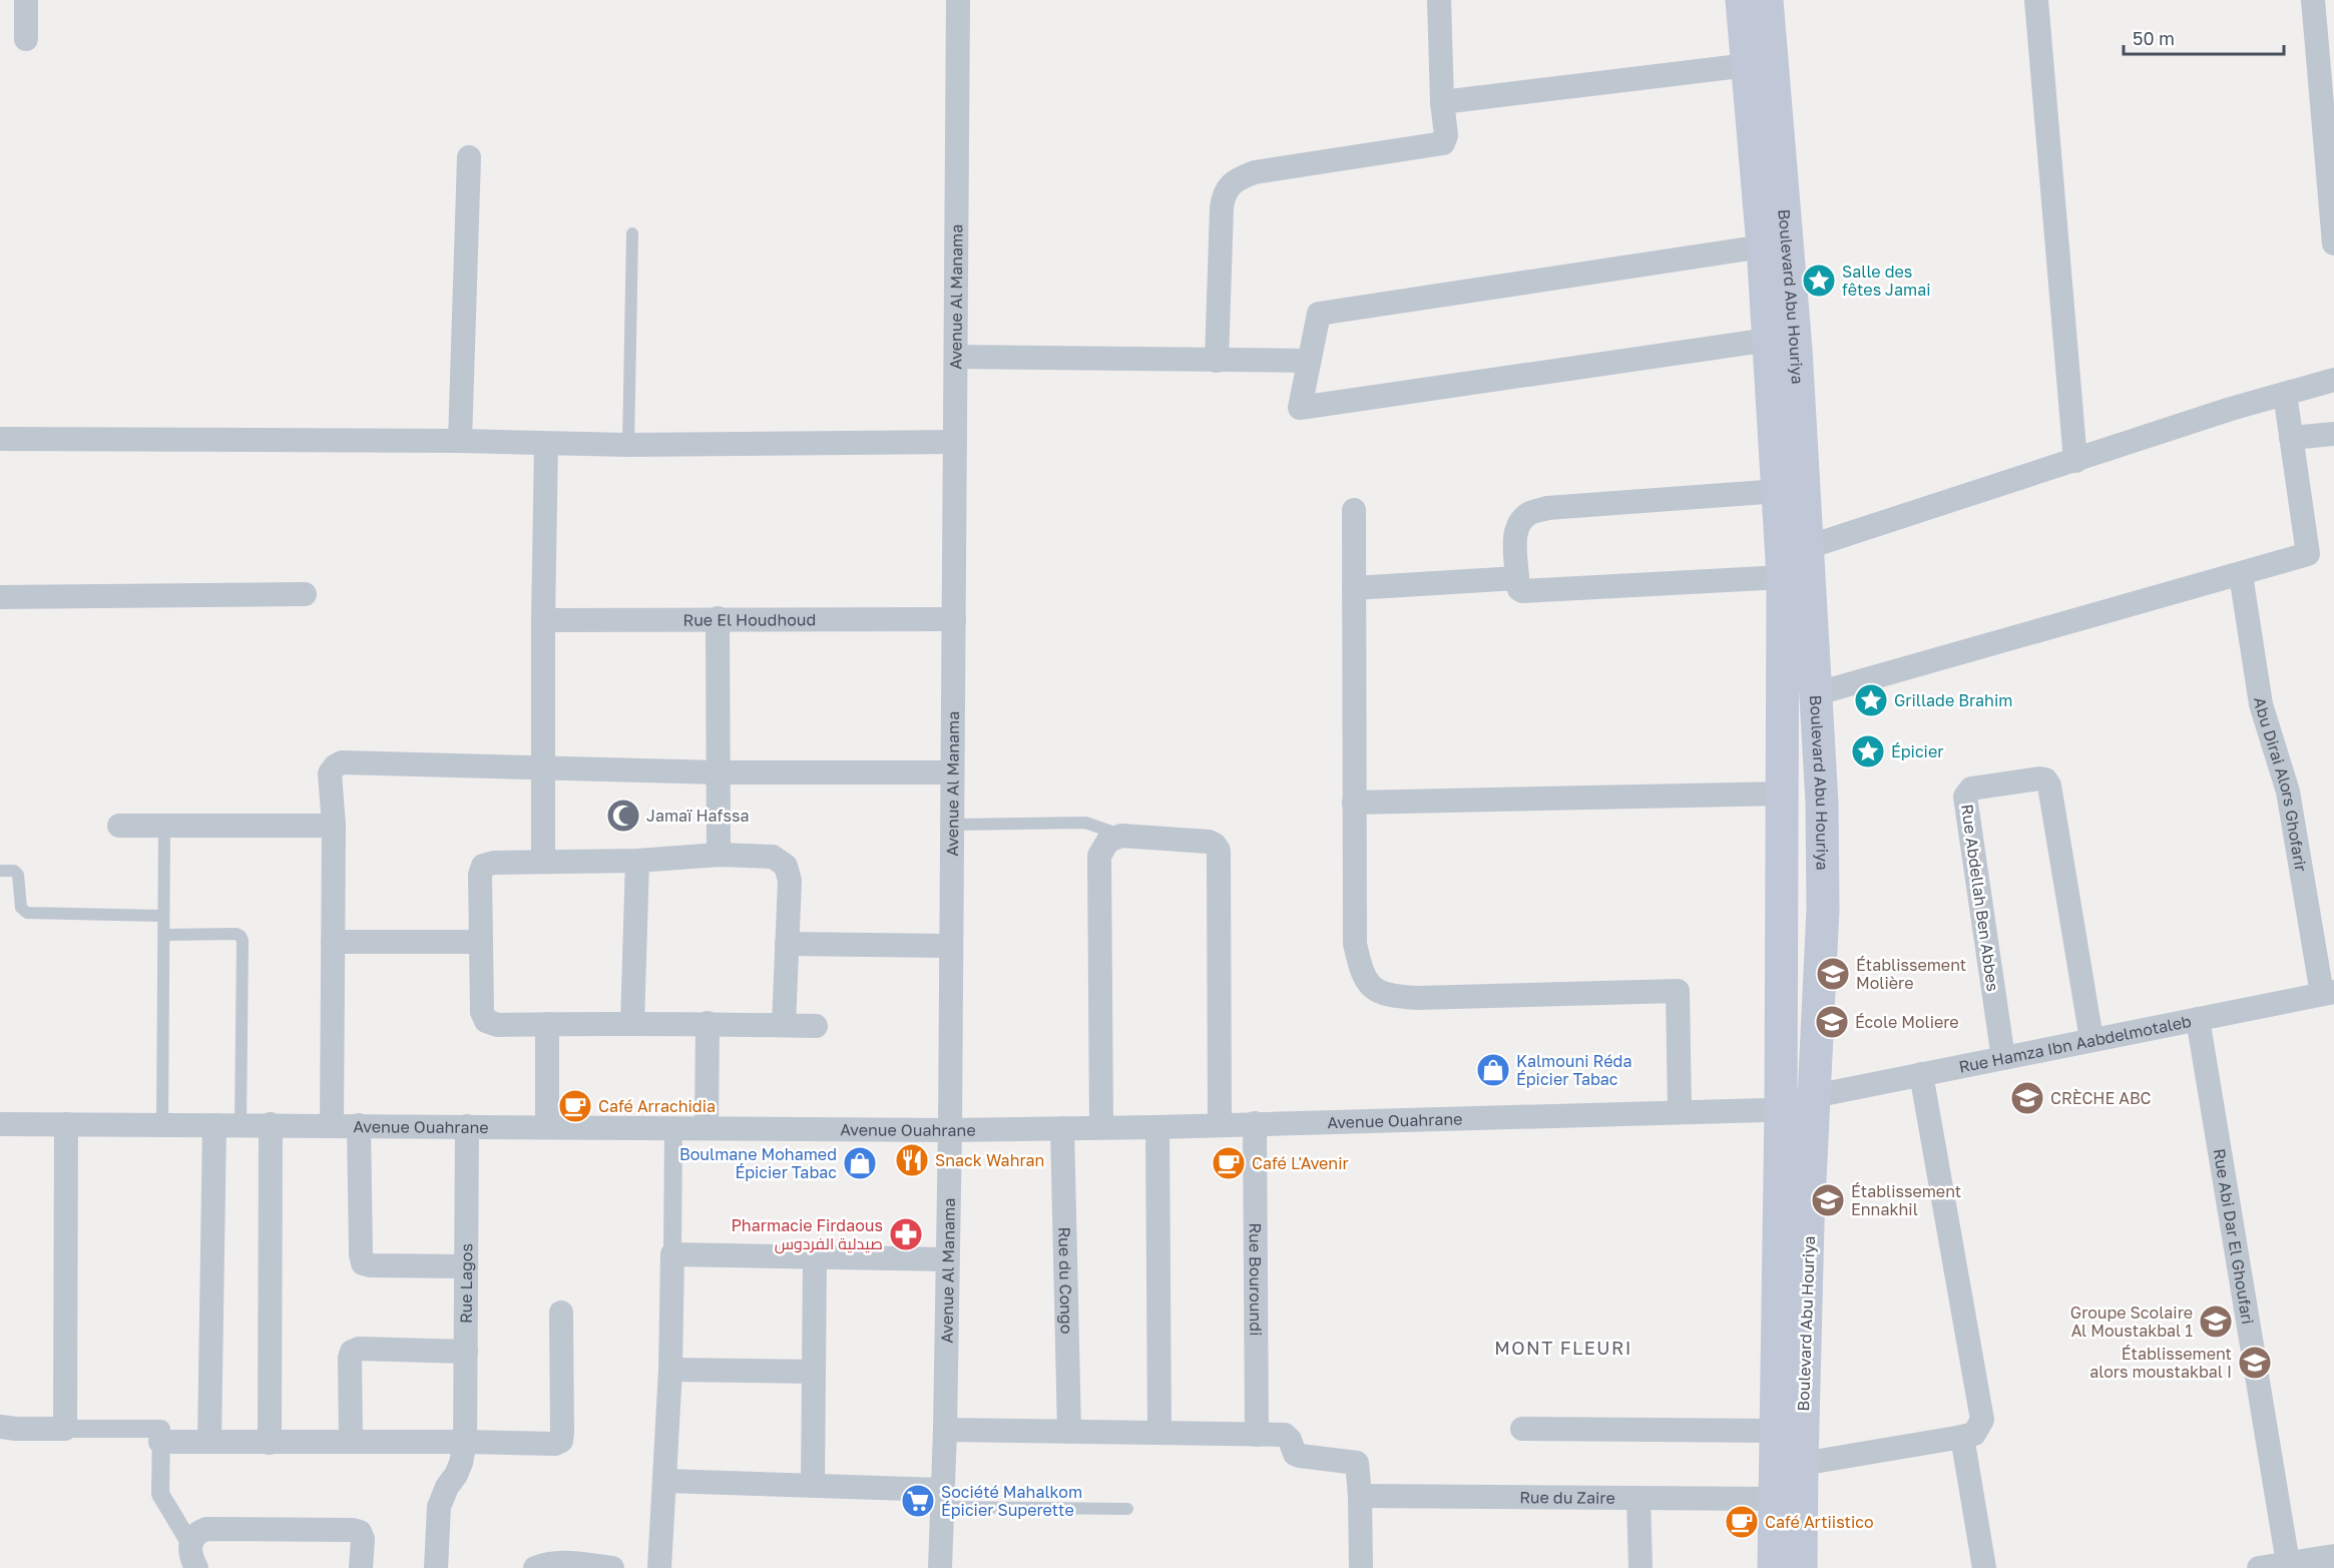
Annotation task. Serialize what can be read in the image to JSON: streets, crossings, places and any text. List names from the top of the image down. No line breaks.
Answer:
{"streets":{"main road":["Boulevard Abu Houriya"],"street":["Avenue Al Manama","Rue El Houdhoud","Abu Dirai Alors Ghofarir","Rue Abdellah Ben Abbes","Rue Hamza Ibn Aabdelmotaleb","Avenue Ouahrane","Rue Abi Dar El Ghoufari","Rue du Congo","Rue Bouroundi","Rue Lagos","Rue du Zaire"]},"crossings":[["Avenue Al Manama","Rue El Houdhoud"],["Avenue Al Manama","Avenue Ouahrane"],["Boulevard Abu Houriya","Rue Hamza Ibn Aabdelmotaleb"],["Boulevard Abu Houriya","Avenue Ouahrane"],["Boulevard Abu Houriya","Rue du Zaire"],["Abu Dirai Alors Ghofarir","Rue Hamza Ibn Aabdelmotaleb"],["Rue Abdellah Ben Abbes","Rue Hamza Ibn Aabdelmotaleb"],["Rue Hamza Ibn Aabdelmotaleb","Avenue Ouahrane"],["Rue Hamza Ibn Aabdelmotaleb","Rue Abi Dar El Ghoufari"],["Avenue Ouahrane","Rue du Congo"],["Avenue Ouahrane","Rue Bouroundi"],["Avenue Ouahrane","Rue Lagos"]],"districts":["MONT FLEURI"],"places":{"place":["Salle des fêtes Jamai","Grillade Brahim","Épicier"],"mosque":["Jamaï Hafssa"],"school or university":["Établissement Molière","École Moliere","CRÈCHE ABC","Établissement Ennakhil","Groupe Scolaire Al Moustakbal 1","Établissement alors moustakbal I"],"shop":["Kalmouni Réda Épicier Tabac","Boulmane Mohamed Épicier Tabac"],"cafe":["Café Arrachidia","Café L'Avenir","Café Artiistico"],"restaurant":["Snack Wahran"],"pharmacy":["Pharmacie Firdaous صيدلية الفردوس"],"supermarket":["Société Mahalkom Épicier Superette"]},"scale_bar":"50 m"}
